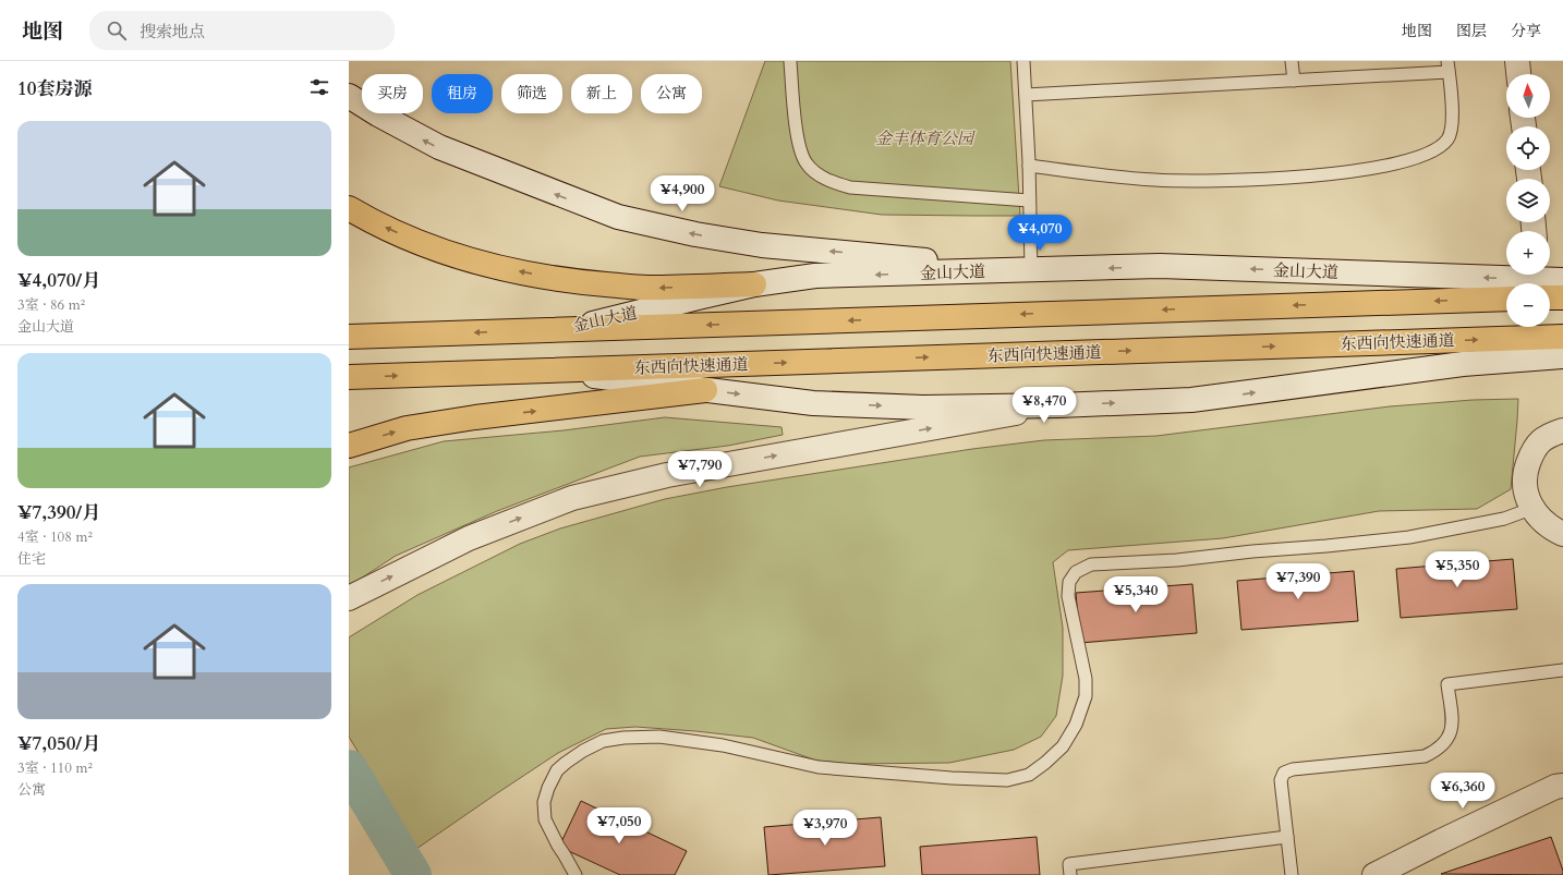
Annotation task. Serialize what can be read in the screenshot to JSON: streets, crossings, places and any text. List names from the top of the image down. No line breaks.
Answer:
{"streets":{"highway":["金山大道","东西向快速通道"]},"parks":["金丰体育公园"],"north":"top","page":{"header":"地图","search":"搜索地点","nav":["地图","图层","分享"],"heading":"10套房源","map_buttons":["+","−"],"chip":["买房","租房","筛选","新上","公寓"],"list":[{"name":"¥4,070/月","note":"3室 · 86 m² · 金山大道"},{"name":"¥7,390/月","note":"4室 · 108 m² · 住宅"},{"name":"¥7,050/月","note":"3室 · 110 m² · 公寓"}],"price":["¥4,900","¥4,070","¥8,470","¥7,790","¥5,350","¥7,390","¥5,340","¥6,360","¥7,050","¥3,970"]}}
